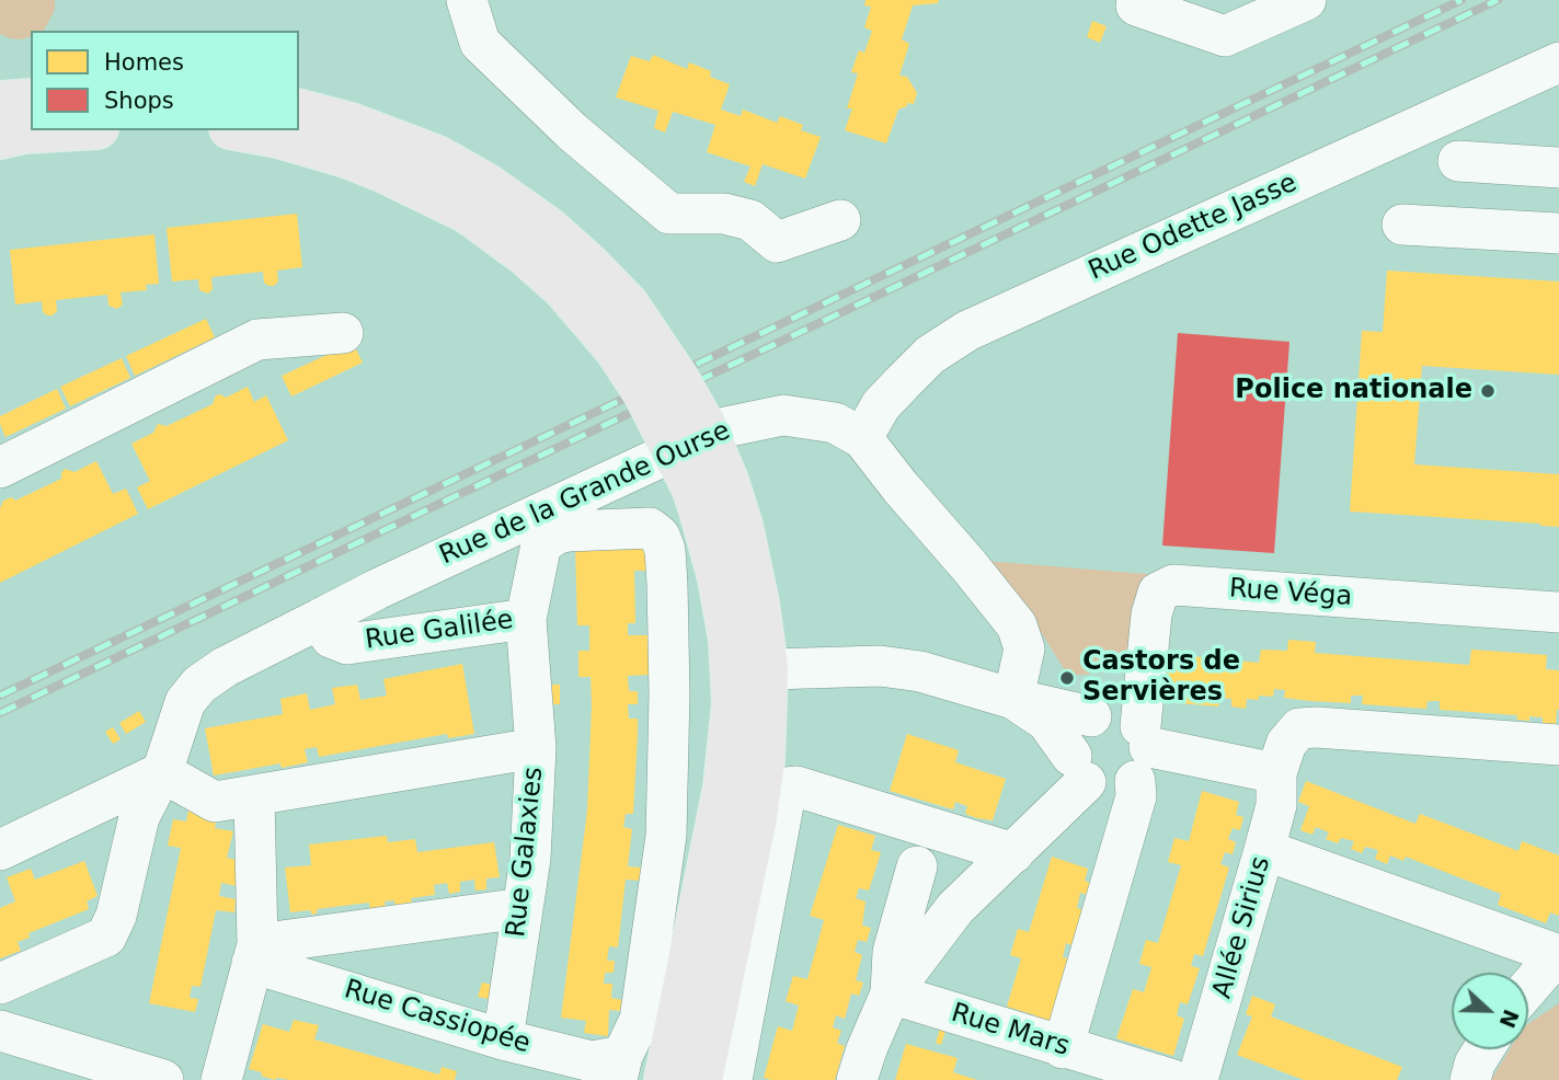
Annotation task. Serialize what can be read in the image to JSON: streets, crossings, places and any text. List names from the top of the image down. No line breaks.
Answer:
{"streets":{"street":["Rue Odette Jasse","Rue de la Grande Ourse","Rue Véga","Rue Galilée","Rue Galaxies","Allée Sirius","Rue Cassiopée","Rue Mars"]},"crossings":[["Rue Odette Jasse","Rue de la Grande Ourse"],["Rue de la Grande Ourse","Rue Galilée"],["Rue Véga","Rue Mars"],["Rue Galilée","Rue Galaxies"],["Rue Galilée","Rue Cassiopée"],["Rue Galaxies","Rue Cassiopée"]],"places":["Police nationale","Castors de Servières"],"legend":["Homes","Shops"],"north":"right"}
